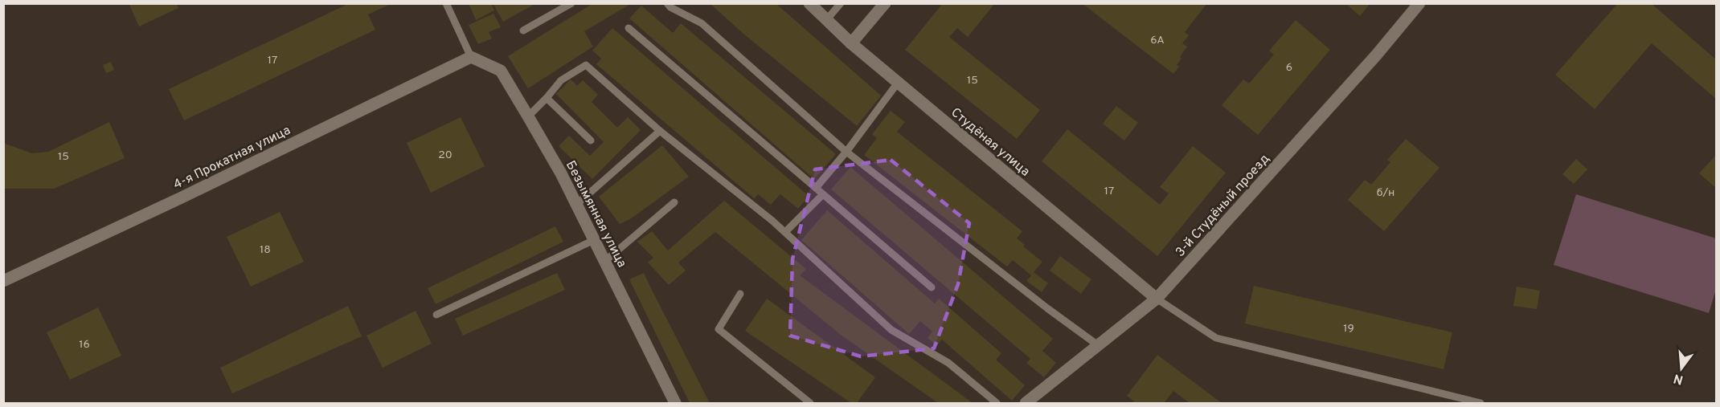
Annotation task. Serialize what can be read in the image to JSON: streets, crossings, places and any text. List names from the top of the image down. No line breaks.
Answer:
{"streets":{"street":["Студёная улица","4-я Прокатная улица","3-й Студёный проезд","Безымянная улица"]},"crossings":[["Студёная улица","3-й Студёный проезд"],["4-я Прокатная улица","Безымянная улица"]],"house_numbers":["6А","17","6","15","20","15","17","б/н","18","19","16"],"north":"bottom"}
